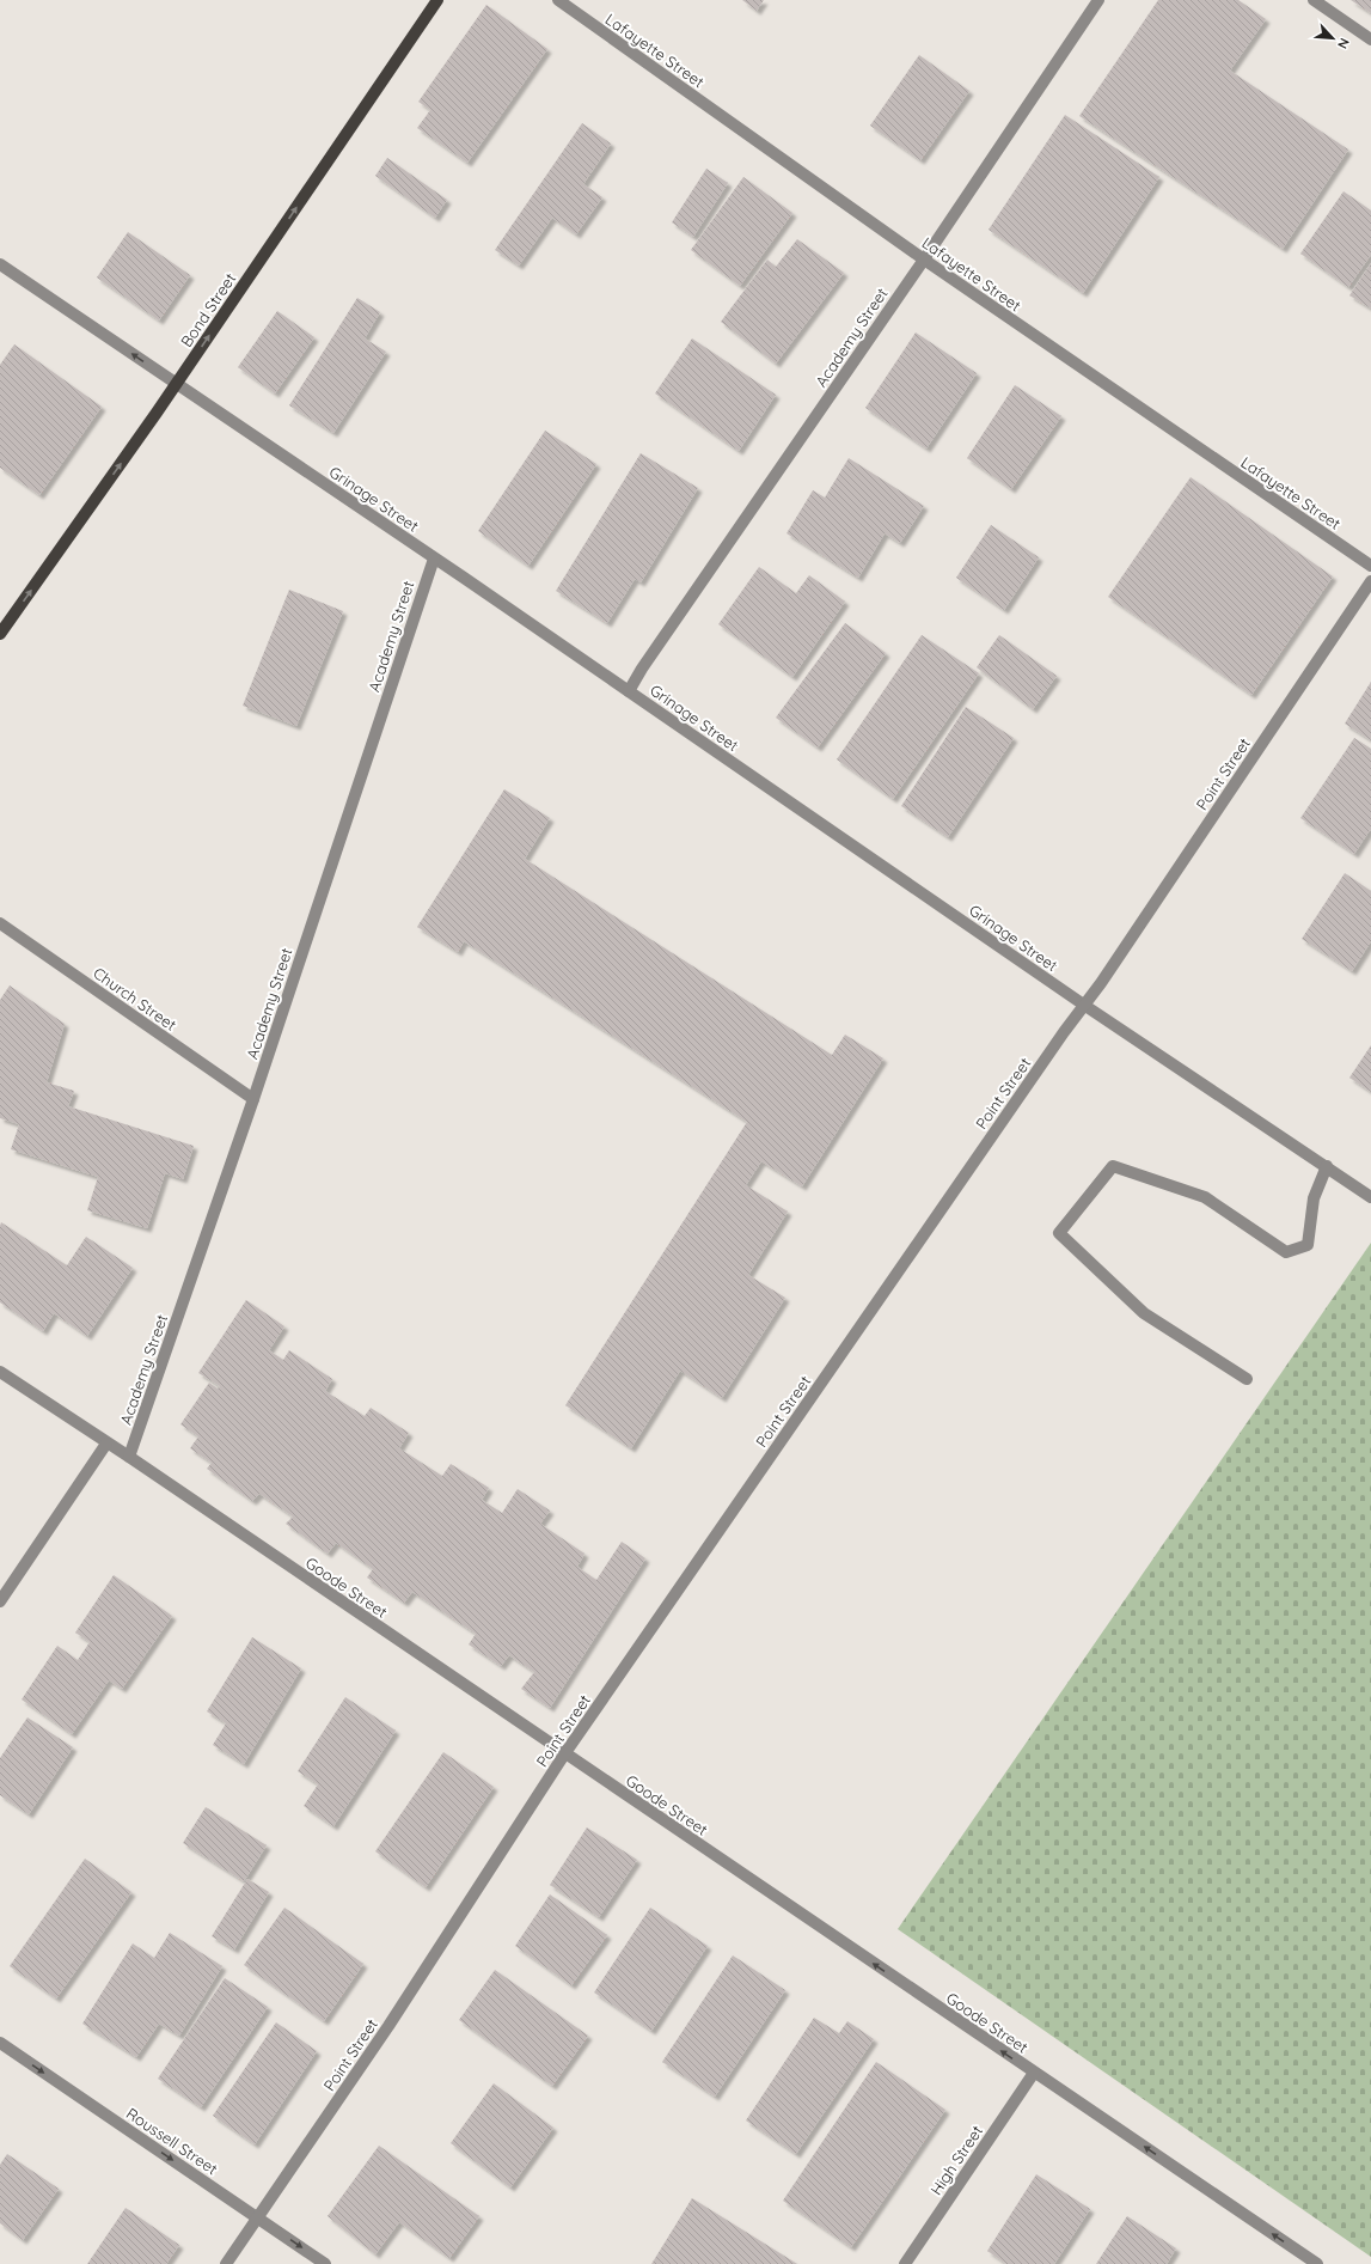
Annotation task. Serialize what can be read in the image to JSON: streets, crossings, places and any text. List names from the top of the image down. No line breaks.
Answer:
{"streets":{"main road":["Bond Street"],"street":["Lafayette Street","Academy Street","Grinage Street","Point Street","Church Street","Goode Street","Roussell Street","High Street"]},"crossings":[["Lafayette Street","Academy Street"],["Bond Street","Grinage Street"],["Academy Street","Grinage Street"],["Academy Street","Church Street"],["Academy Street","Goode Street"],["Grinage Street","Point Street"],["Point Street","Goode Street"],["Point Street","Roussell Street"],["Goode Street","High Street"]],"one_way":["Bond Street","Goode Street","Roussell Street"],"north":"bottom right"}
